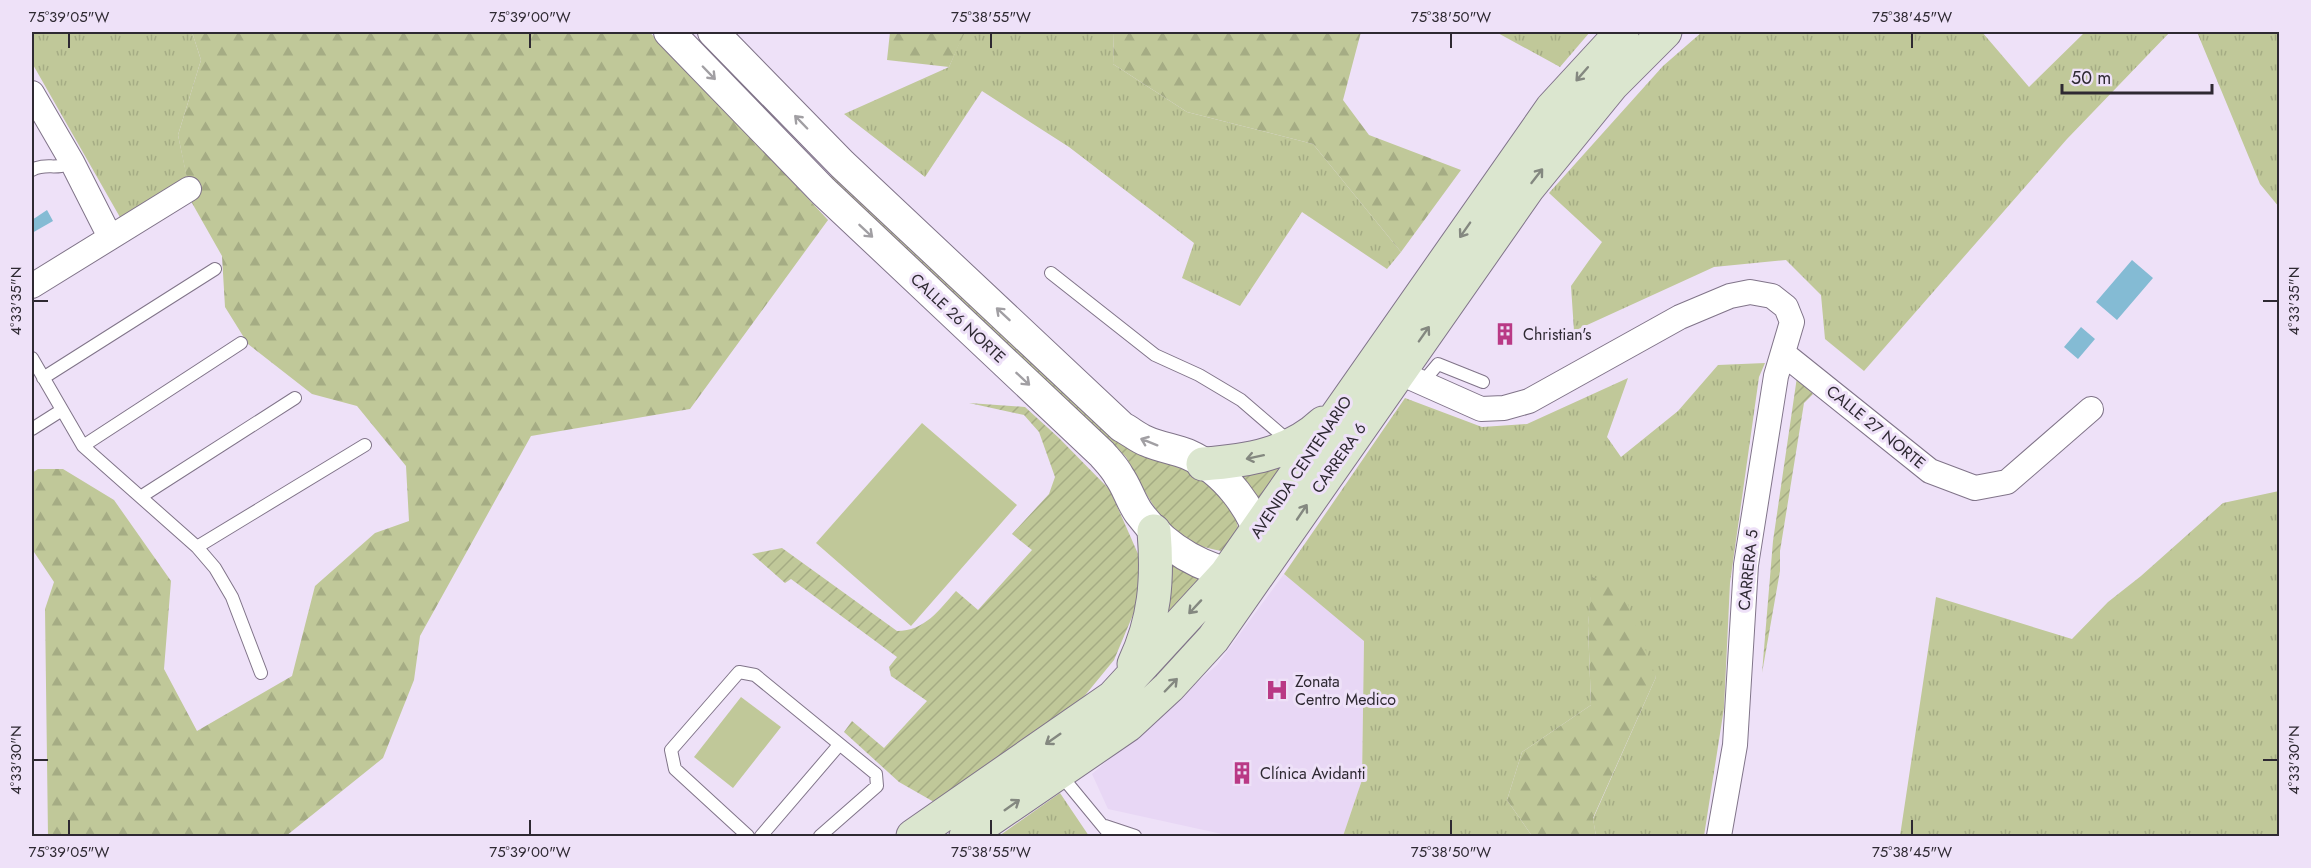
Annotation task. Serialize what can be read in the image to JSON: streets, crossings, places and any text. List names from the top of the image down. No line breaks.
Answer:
{"streets":{"main road":["CARRERA 6","AVENIDA CENTENARIO"],"street":["CALLE 26 NORTE","CALLE 27 NORTE","CARRERA 5"]},"crossings":[["CALLE 26 NORTE","CARRERA 6"],["CALLE 26 NORTE","AVENIDA CENTENARIO"],["CALLE 27 NORTE","CARRERA 5"],["CARRERA 6","AVENIDA CENTENARIO"],["CARRERA 6","CARRERA 5"]],"one_way":["CARRERA 6","AVENIDA CENTENARIO"],"places":{"building":["Christian's","Clínica Avidanti"],"hospital":["Zonata Centro Medico"]},"scale_bar":"50 m","coordinates":["75°39'05\"W","75°39'00\"W","75°38'55\"W","75°38'50\"W","75°38'45\"W","4°33'35\"N","4°33'30\"N"]}
